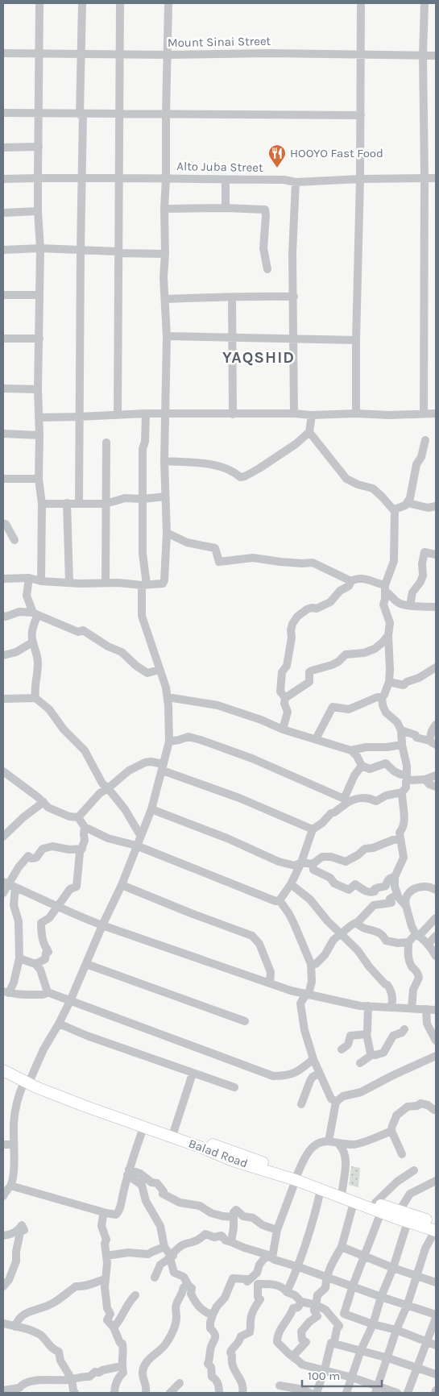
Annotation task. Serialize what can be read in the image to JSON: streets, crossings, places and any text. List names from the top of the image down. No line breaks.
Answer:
{"streets":{"highway":["Balad Road"],"street":["Mount Sinai Street","Alto Juba Street"]},"districts":["YAQSHID"],"places":{"restaurant":["HOOYO Fast Food"]},"scale_bar":"100 m"}
